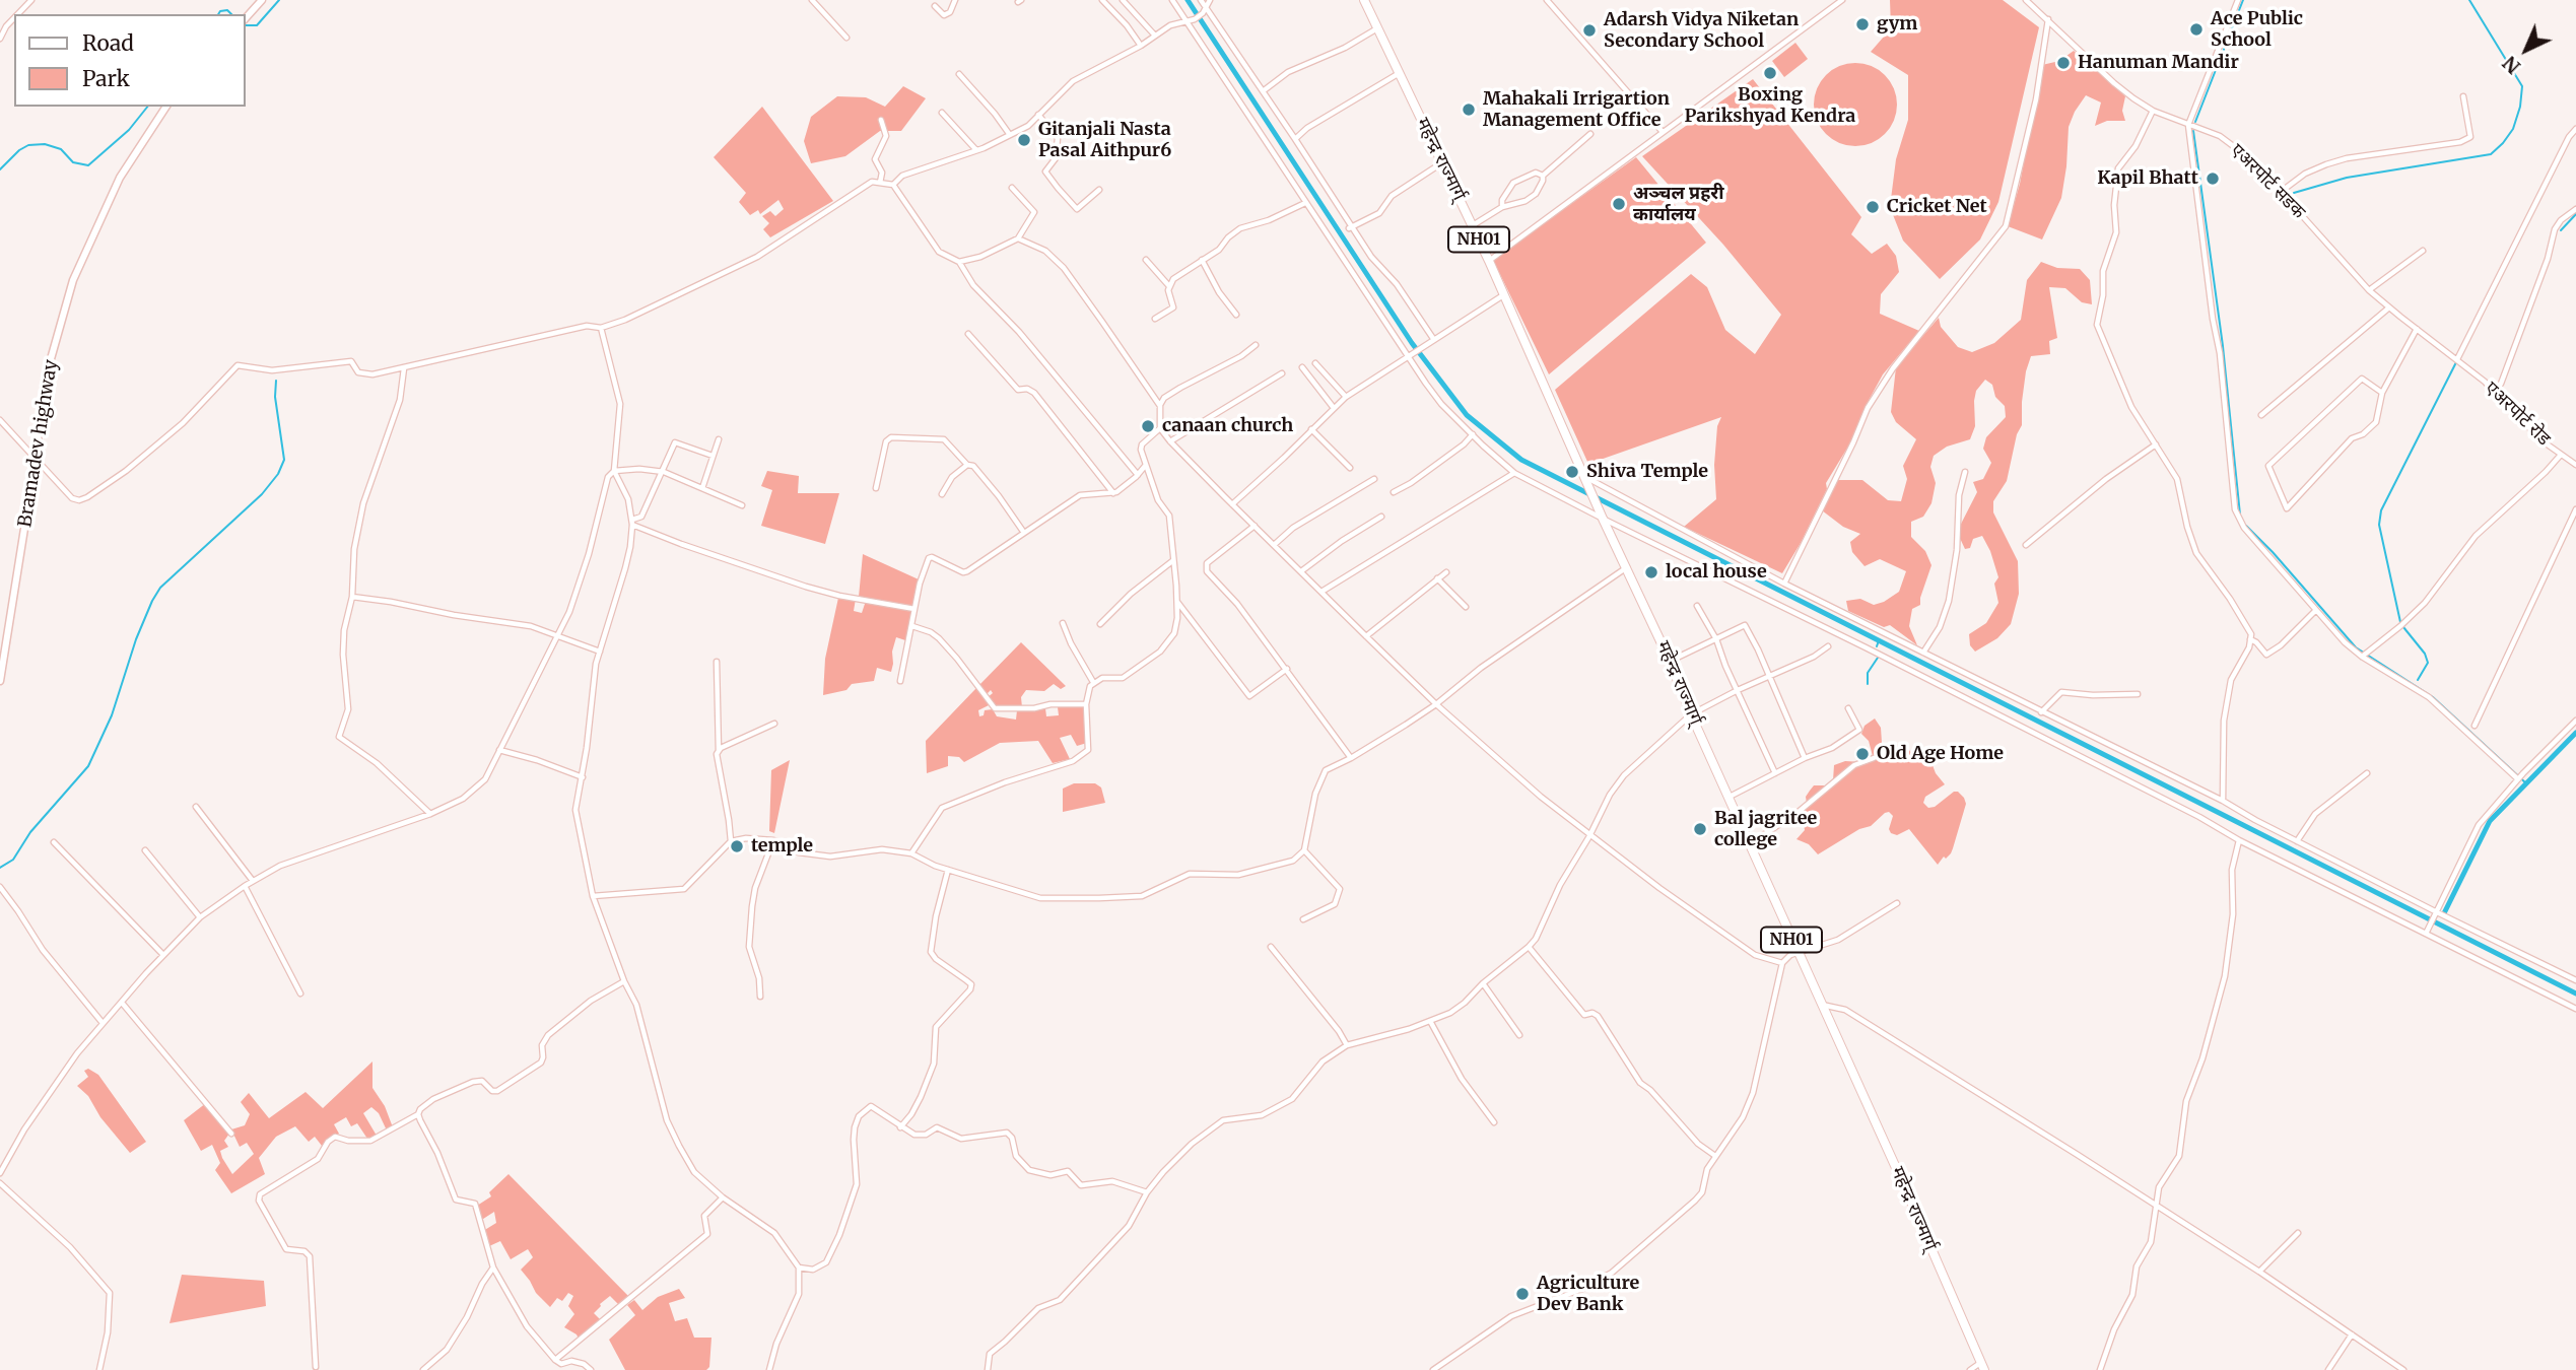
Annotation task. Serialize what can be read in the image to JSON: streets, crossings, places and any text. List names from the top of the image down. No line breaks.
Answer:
{"streets":{"highway":["महेन्द्र राज्मार्ग्","NH01"],"street":["एअरपोर्ट सडक","एअरपोर्ट रोड","Bramadev highway"]},"crossings":[["एअरपोर्ट सडक","एअरपोर्ट रोड"]],"places":["gym","Ace Public School","Adarsh Vidya Niketan Secondary School","Hanuman Mandir","Boxing Parikshyad Kendra","Mahakali Irrigartion Management Office","Gitanjali Nasta Pasal Aithpur6","Kapil Bhatt","अञ्चल प्रहरी कार्यालय","Cricket Net","canaan church","Shiva Temple","local house","Old Age Home","Bal jagritee college","temple","Agriculture Dev Bank"],"legend":["Road","Park"],"north":"bottom left"}
